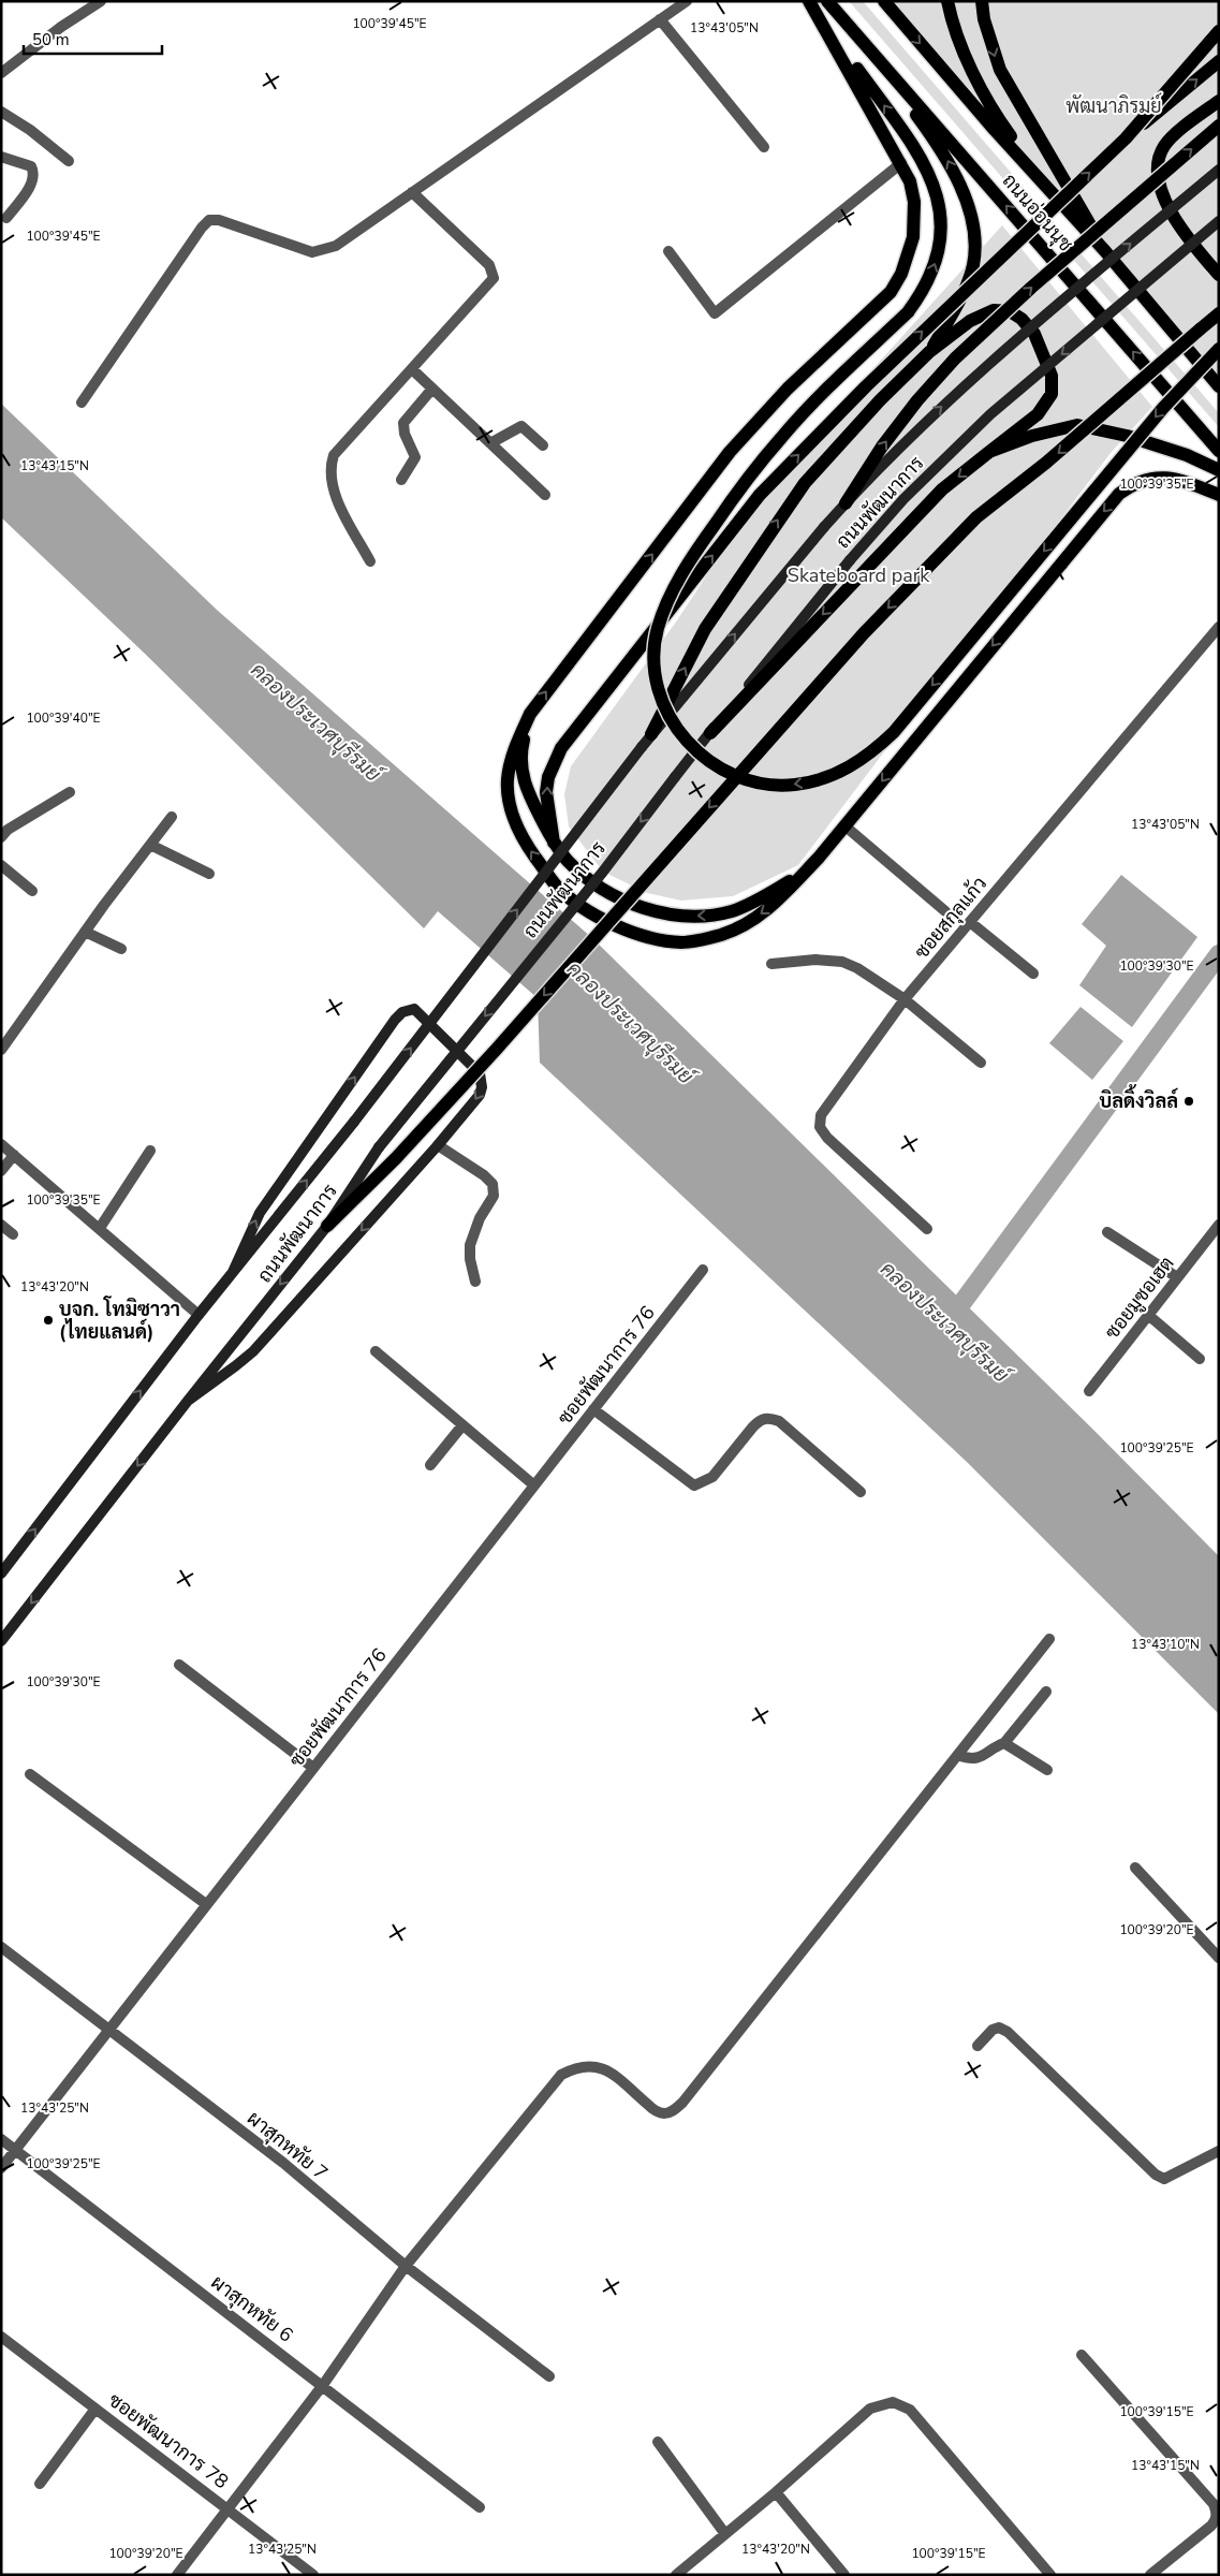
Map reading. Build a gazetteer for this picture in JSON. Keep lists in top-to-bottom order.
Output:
{
  "streets": {
    "main road": ["ถนนอ่อนนุช", "ถนนพัฒนาการ"],
    "street": [
      "ซอยสกุลแก้ว",
      "ซอยมูซอเฮต",
      "ซอยพัฒนาการ 76",
      "ผาสุกหทัย 7",
      "ผาสุกหทัย 6",
      "ซอยพัฒนาการ 78"
    ]
  },
  "crossings": [
    ["ซอยพัฒนาการ 76", "ผาสุกหทัย 7"],
    ["ซอยพัฒนาการ 76", "ผาสุกหทัย 6"]
  ],
  "water": ["คลองประเวศบุรีรมย์"],
  "parks": ["พัฒนาภิรมย์", "Skateboard park"],
  "places": ["บิลดิ้งวิลล์", "บจก. โทมิซาวา (ไทยแลนด์)"],
  "scale_bar": "50 m",
  "coordinates": [
    "100°39'45\"E",
    "13°43'05\"N",
    "13°43'15\"N",
    "100°39'35\"E",
    "100°39'40\"E",
    "100°39'30\"E",
    "13°43'20\"N",
    "100°39'25\"E",
    "13°43'10\"N",
    "100°39'20\"E",
    "13°43'25\"N",
    "100°39'15\"E"
  ]
}
